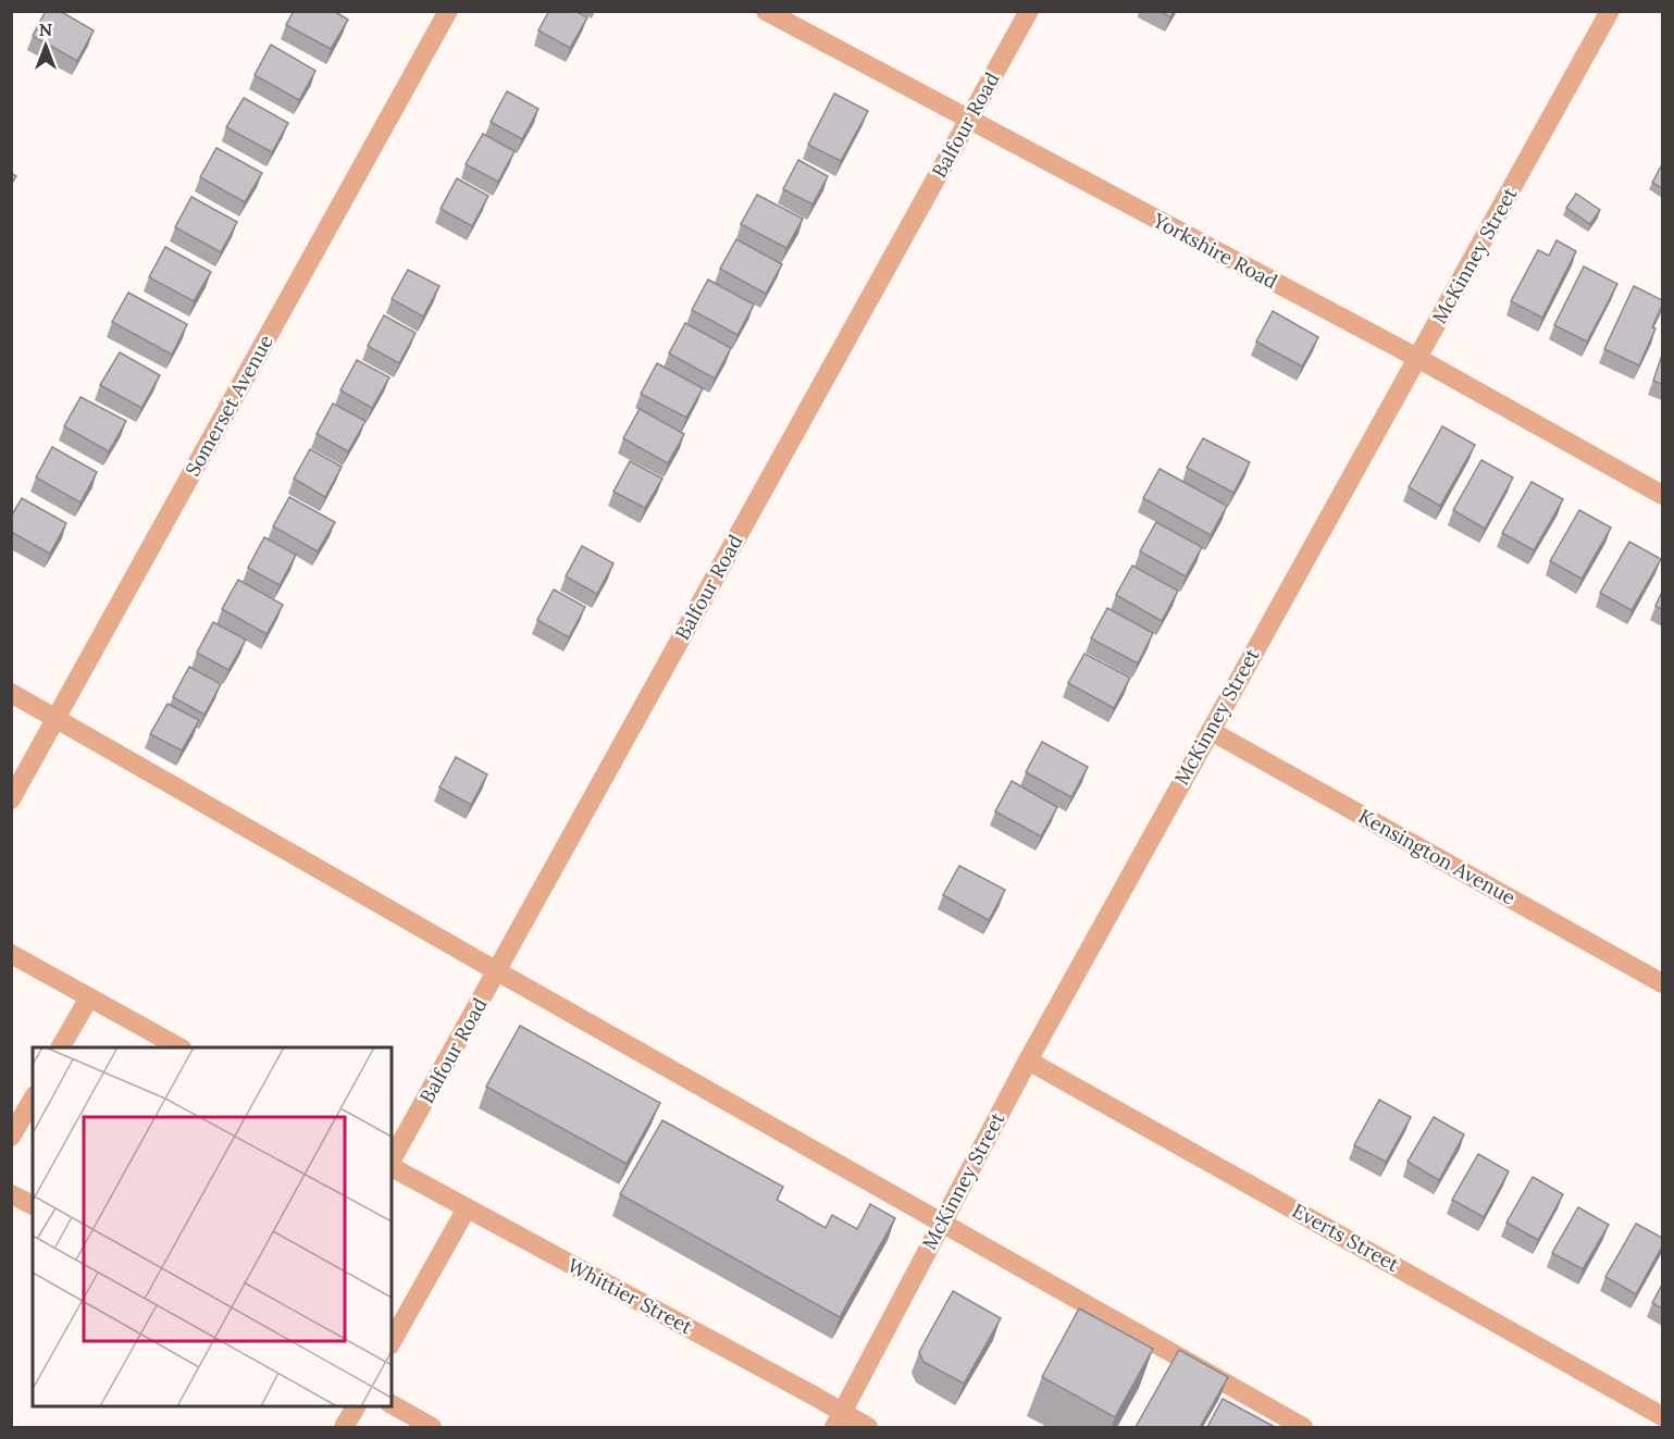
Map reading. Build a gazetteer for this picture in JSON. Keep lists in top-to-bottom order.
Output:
{
  "streets": {
    "street": [
      "Balfour Road",
      "Yorkshire Road",
      "McKinney Street",
      "Somerset Avenue",
      "Kensington Avenue",
      "Everts Street",
      "Whittier Street"
    ]
  },
  "crossings": [
    ["Balfour Road", "Yorkshire Road"],
    ["Yorkshire Road", "McKinney Street"],
    ["McKinney Street", "Kensington Avenue"],
    ["McKinney Street", "Everts Street"],
    ["McKinney Street", "Whittier Street"]
  ],
  "north": "top"
}
